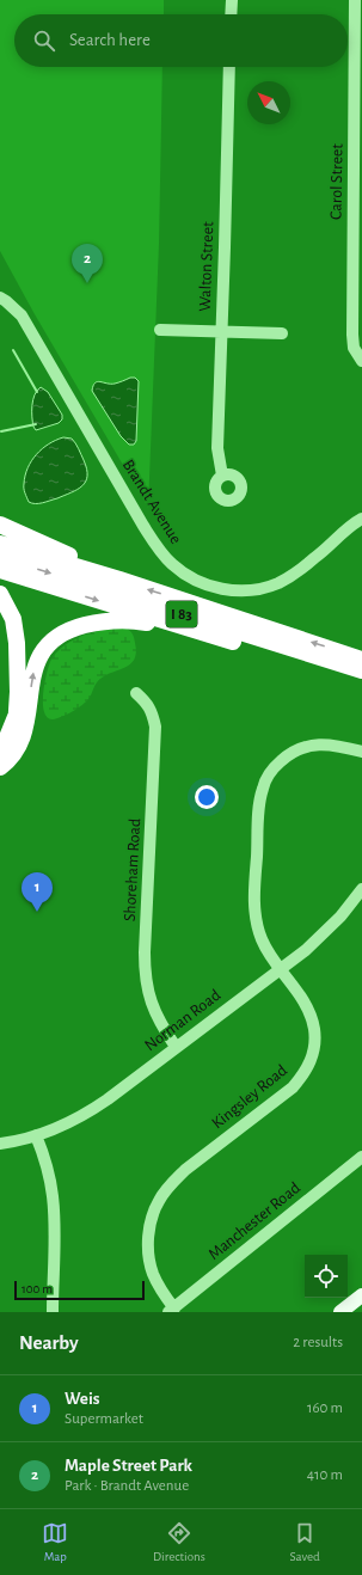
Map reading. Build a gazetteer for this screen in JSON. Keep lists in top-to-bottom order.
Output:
{
  "streets": {
    "highway": ["I 83"],
    "street": [
      "Carol Street",
      "Walton Street",
      "Brandt Avenue",
      "Shoreham Road",
      "Norman Road",
      "Kingsley Road",
      "Manchester Road"
    ]
  },
  "crossings": [
    ["Shoreham Road", "Norman Road"],
    ["Norman Road", "Kingsley Road"],
    ["Kingsley Road", "Manchester Road"]
  ],
  "scale_bar": "100 m",
  "north": "top left",
  "page": {
    "search": "Search here",
    "pins": ["2", "1"],
    "scale": "100 m",
    "heading": ["Nearby", "2 results"],
    "list": [
      {
        "mark": "1",
        "name": "Weis",
        "note": "Supermarket",
        "value": "160 m"
      },
      {
        "mark": "2",
        "name": "Maple Street Park",
        "note": "Park · Brandt Avenue",
        "value": "410 m"
      }
    ],
    "nav": ["Map", "Directions", "Saved"]
  }
}
